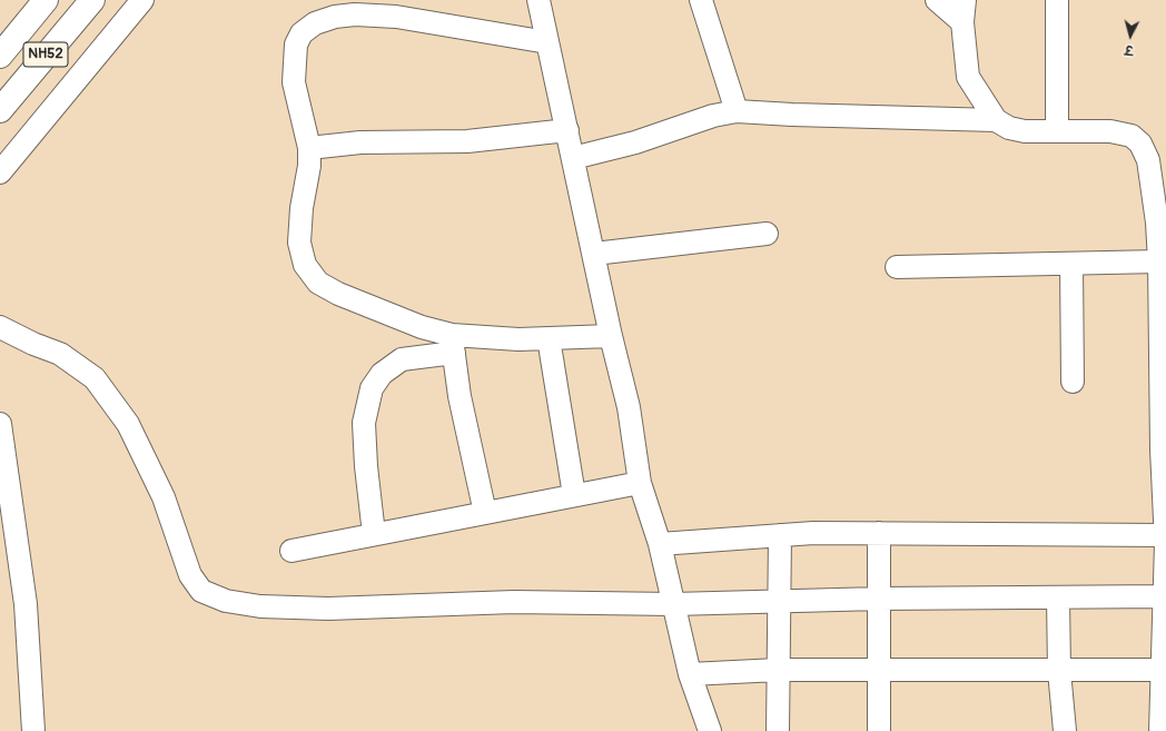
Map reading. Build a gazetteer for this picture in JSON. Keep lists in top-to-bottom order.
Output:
{
  "streets": {
    "highway": ["NH52"]
  },
  "north": "bottom"
}
